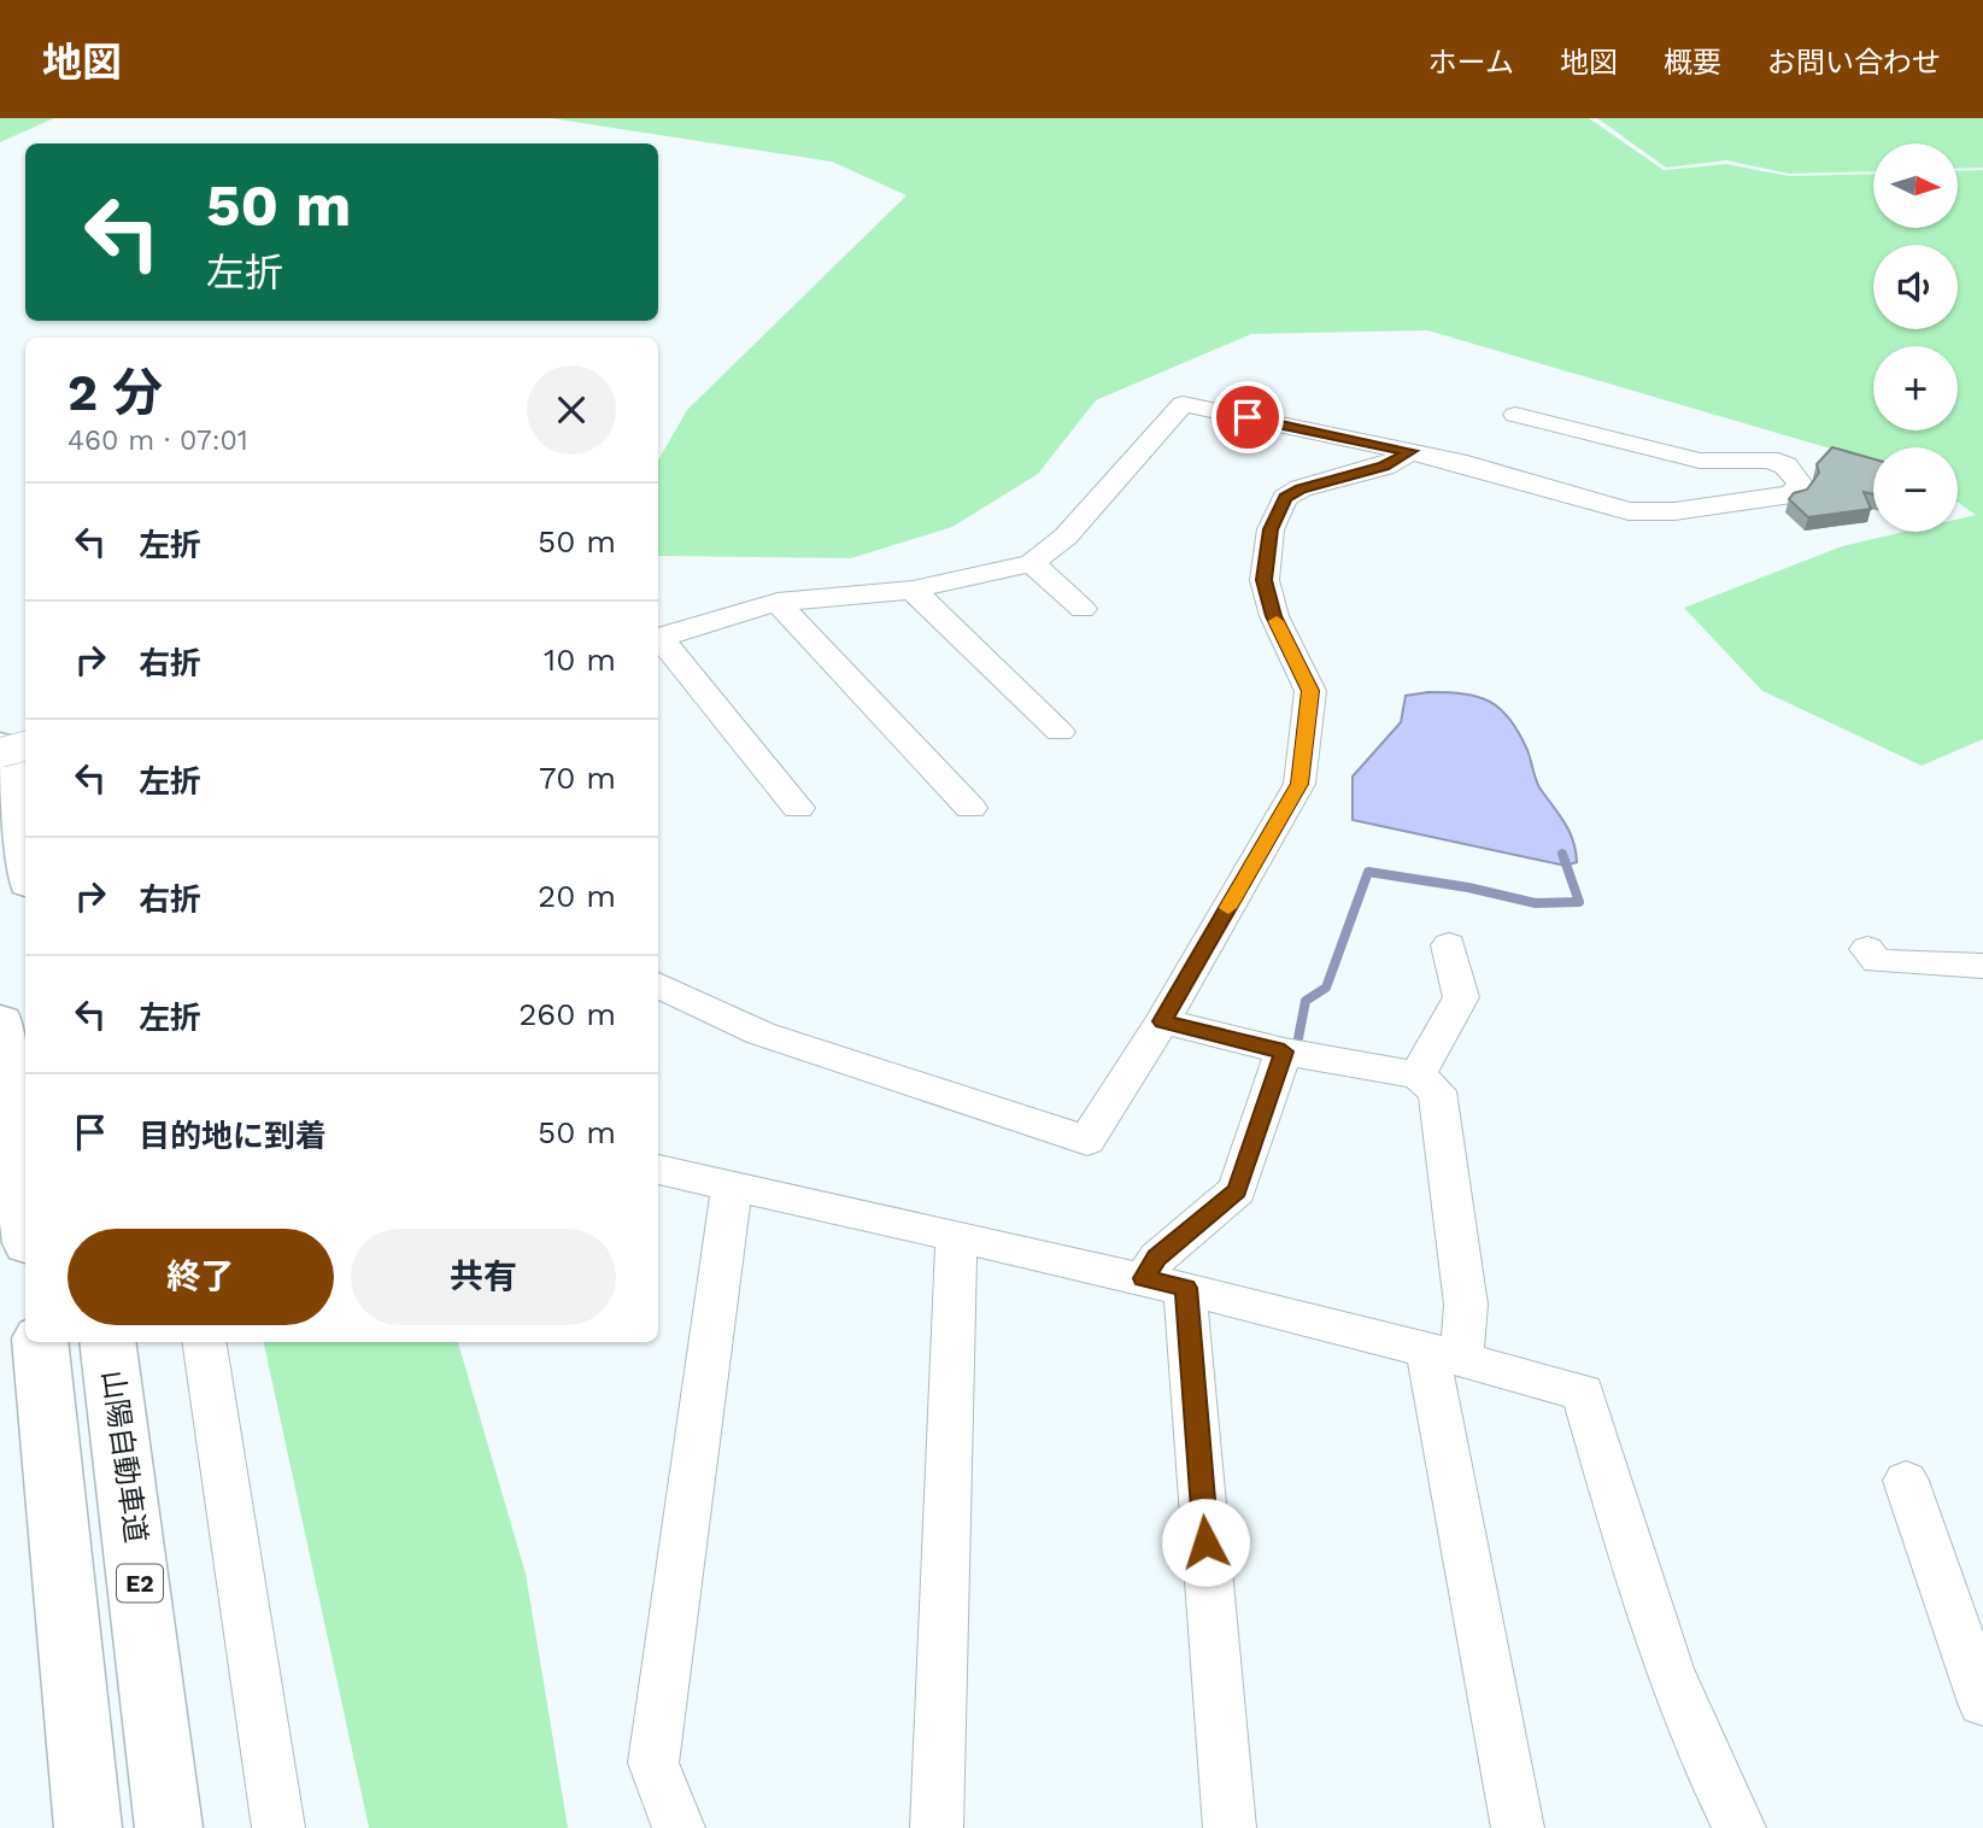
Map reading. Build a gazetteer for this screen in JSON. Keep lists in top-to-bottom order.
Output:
{
  "streets": {
    "highway": ["山陽自動車道", "E2"]
  },
  "north": "right",
  "page": {
    "header": "地図",
    "nav": [
      "ホーム",
      "地図",
      "概要",
      "お問い合わせ"
    ],
    "map_buttons": ["+", "−"],
    "turn": ["50 m", "左折"],
    "heading": ["2 分", "460 m · 07:01"],
    "list": [
      {
        "name": "左折",
        "value": "50 m"
      },
      {
        "name": "右折",
        "value": "10 m"
      },
      {
        "name": "左折",
        "value": "70 m"
      },
      {
        "name": "右折",
        "value": "20 m"
      },
      {
        "name": "左折",
        "value": "260 m"
      },
      {
        "name": "目的地に到着",
        "value": "50 m"
      }
    ],
    "buttons": ["終了", "共有"]
  }
}
